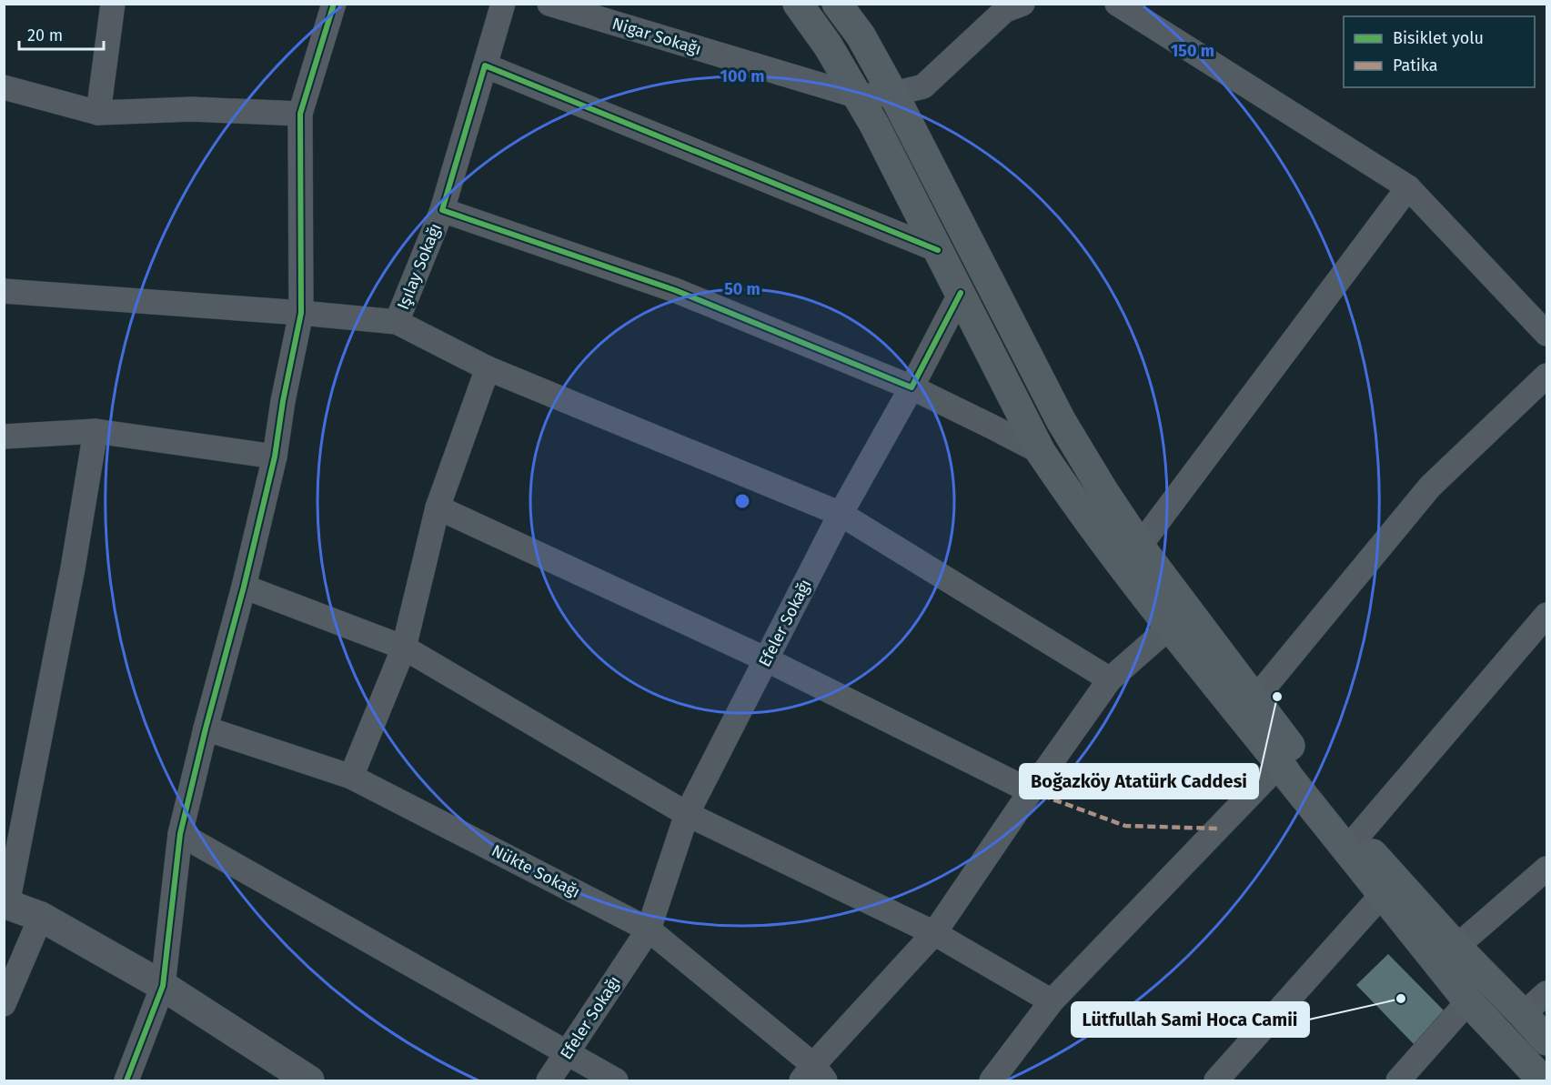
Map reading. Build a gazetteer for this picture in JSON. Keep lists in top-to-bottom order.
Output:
{
  "streets": {
    "street": [
      "Nigar Sokağı",
      "Işılay Sokağı",
      "Efeler Sokağı",
      "Nükte Sokağı"
    ]
  },
  "crossings": [
    ["Efeler Sokağı", "Nükte Sokağı"]
  ],
  "places": ["Boğazköy Atatürk Caddesi", "Lütfullah Sami Hoca Camii"],
  "legend": ["Bisiklet yolu", "Patika"],
  "scale_bar": "20 m",
  "rings": ["150 m", "100 m", "50 m"]
}
